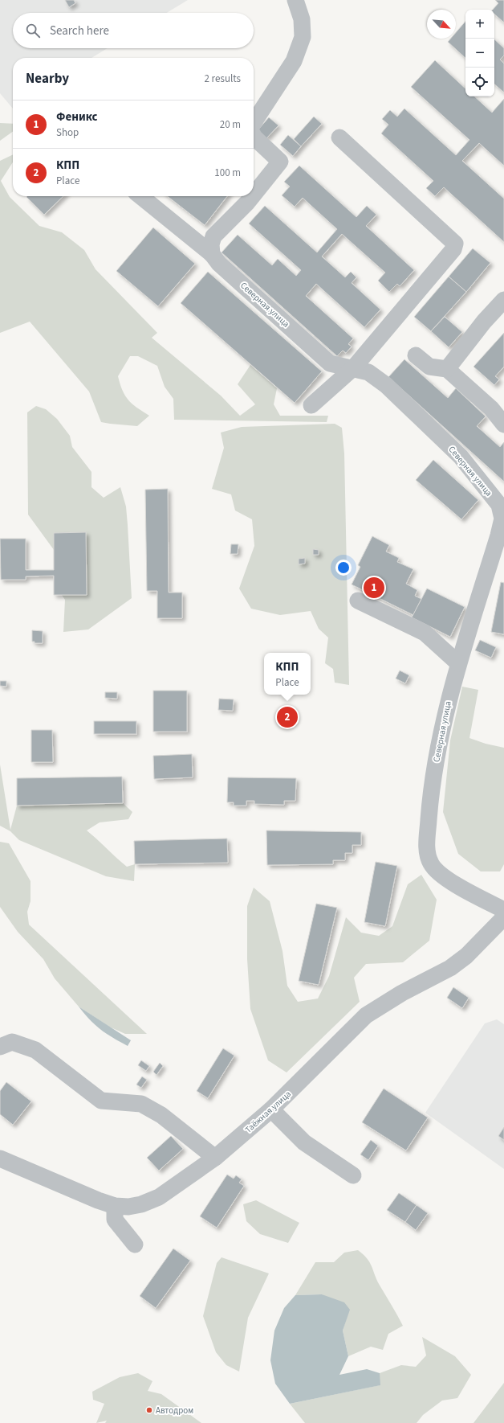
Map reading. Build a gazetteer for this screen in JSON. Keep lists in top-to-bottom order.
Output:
{
  "streets": {
    "street": ["Северная улица", "Таёжная улица"]
  },
  "places": ["Автодром"],
  "north": "bottom right",
  "page": {
    "map_buttons": ["+", "−"],
    "search": "Search here",
    "heading": ["Nearby", "2 results"],
    "list": [
      {
        "mark": "1",
        "name": "Феникс",
        "note": "Shop",
        "value": "20 m"
      },
      {
        "mark": "2",
        "name": "КПП",
        "note": "Place",
        "value": "100 m"
      }
    ],
    "pins": ["1", "2"],
    "popup": ["КПП", "Place"]
  }
}
